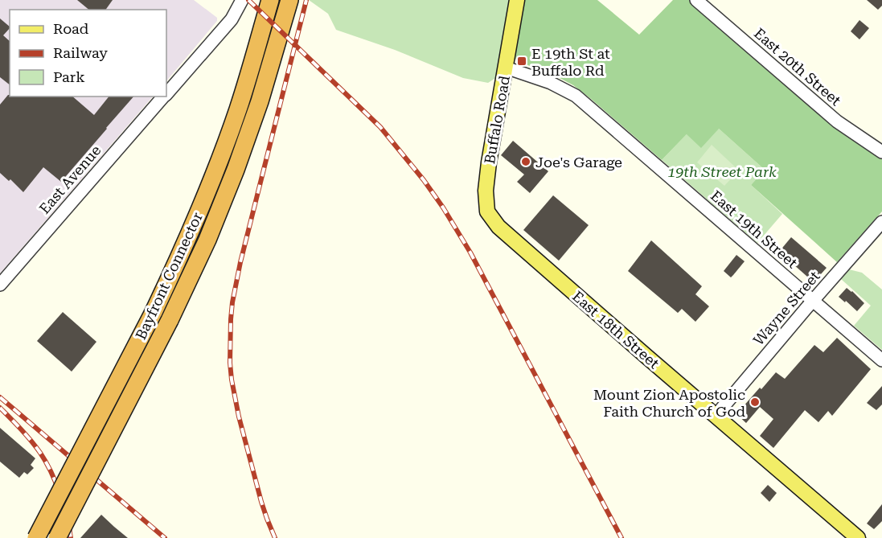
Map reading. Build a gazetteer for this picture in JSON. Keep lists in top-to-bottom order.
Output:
{
  "streets": {
    "highway": ["Bayfront Connector"],
    "main road": ["Buffalo Road", "East 18th Street"],
    "street": [
      "East 20th Street",
      "East Avenue",
      "East 19th Street",
      "Wayne Street"
    ]
  },
  "crossings": [
    ["Buffalo Road", "East 19th Street"],
    ["Buffalo Road", "East 18th Street"],
    ["East 19th Street", "Wayne Street"],
    ["Wayne Street", "East 18th Street"]
  ],
  "parks": ["19th Street Park"],
  "places": {
    "transit": ["E 19th St at Buffalo Rd"],
    "other": ["Joe's Garage", "Mount Zion Apostolic Faith Church of God"]
  },
  "legend": ["Road", "Railway", "Park"]
}
